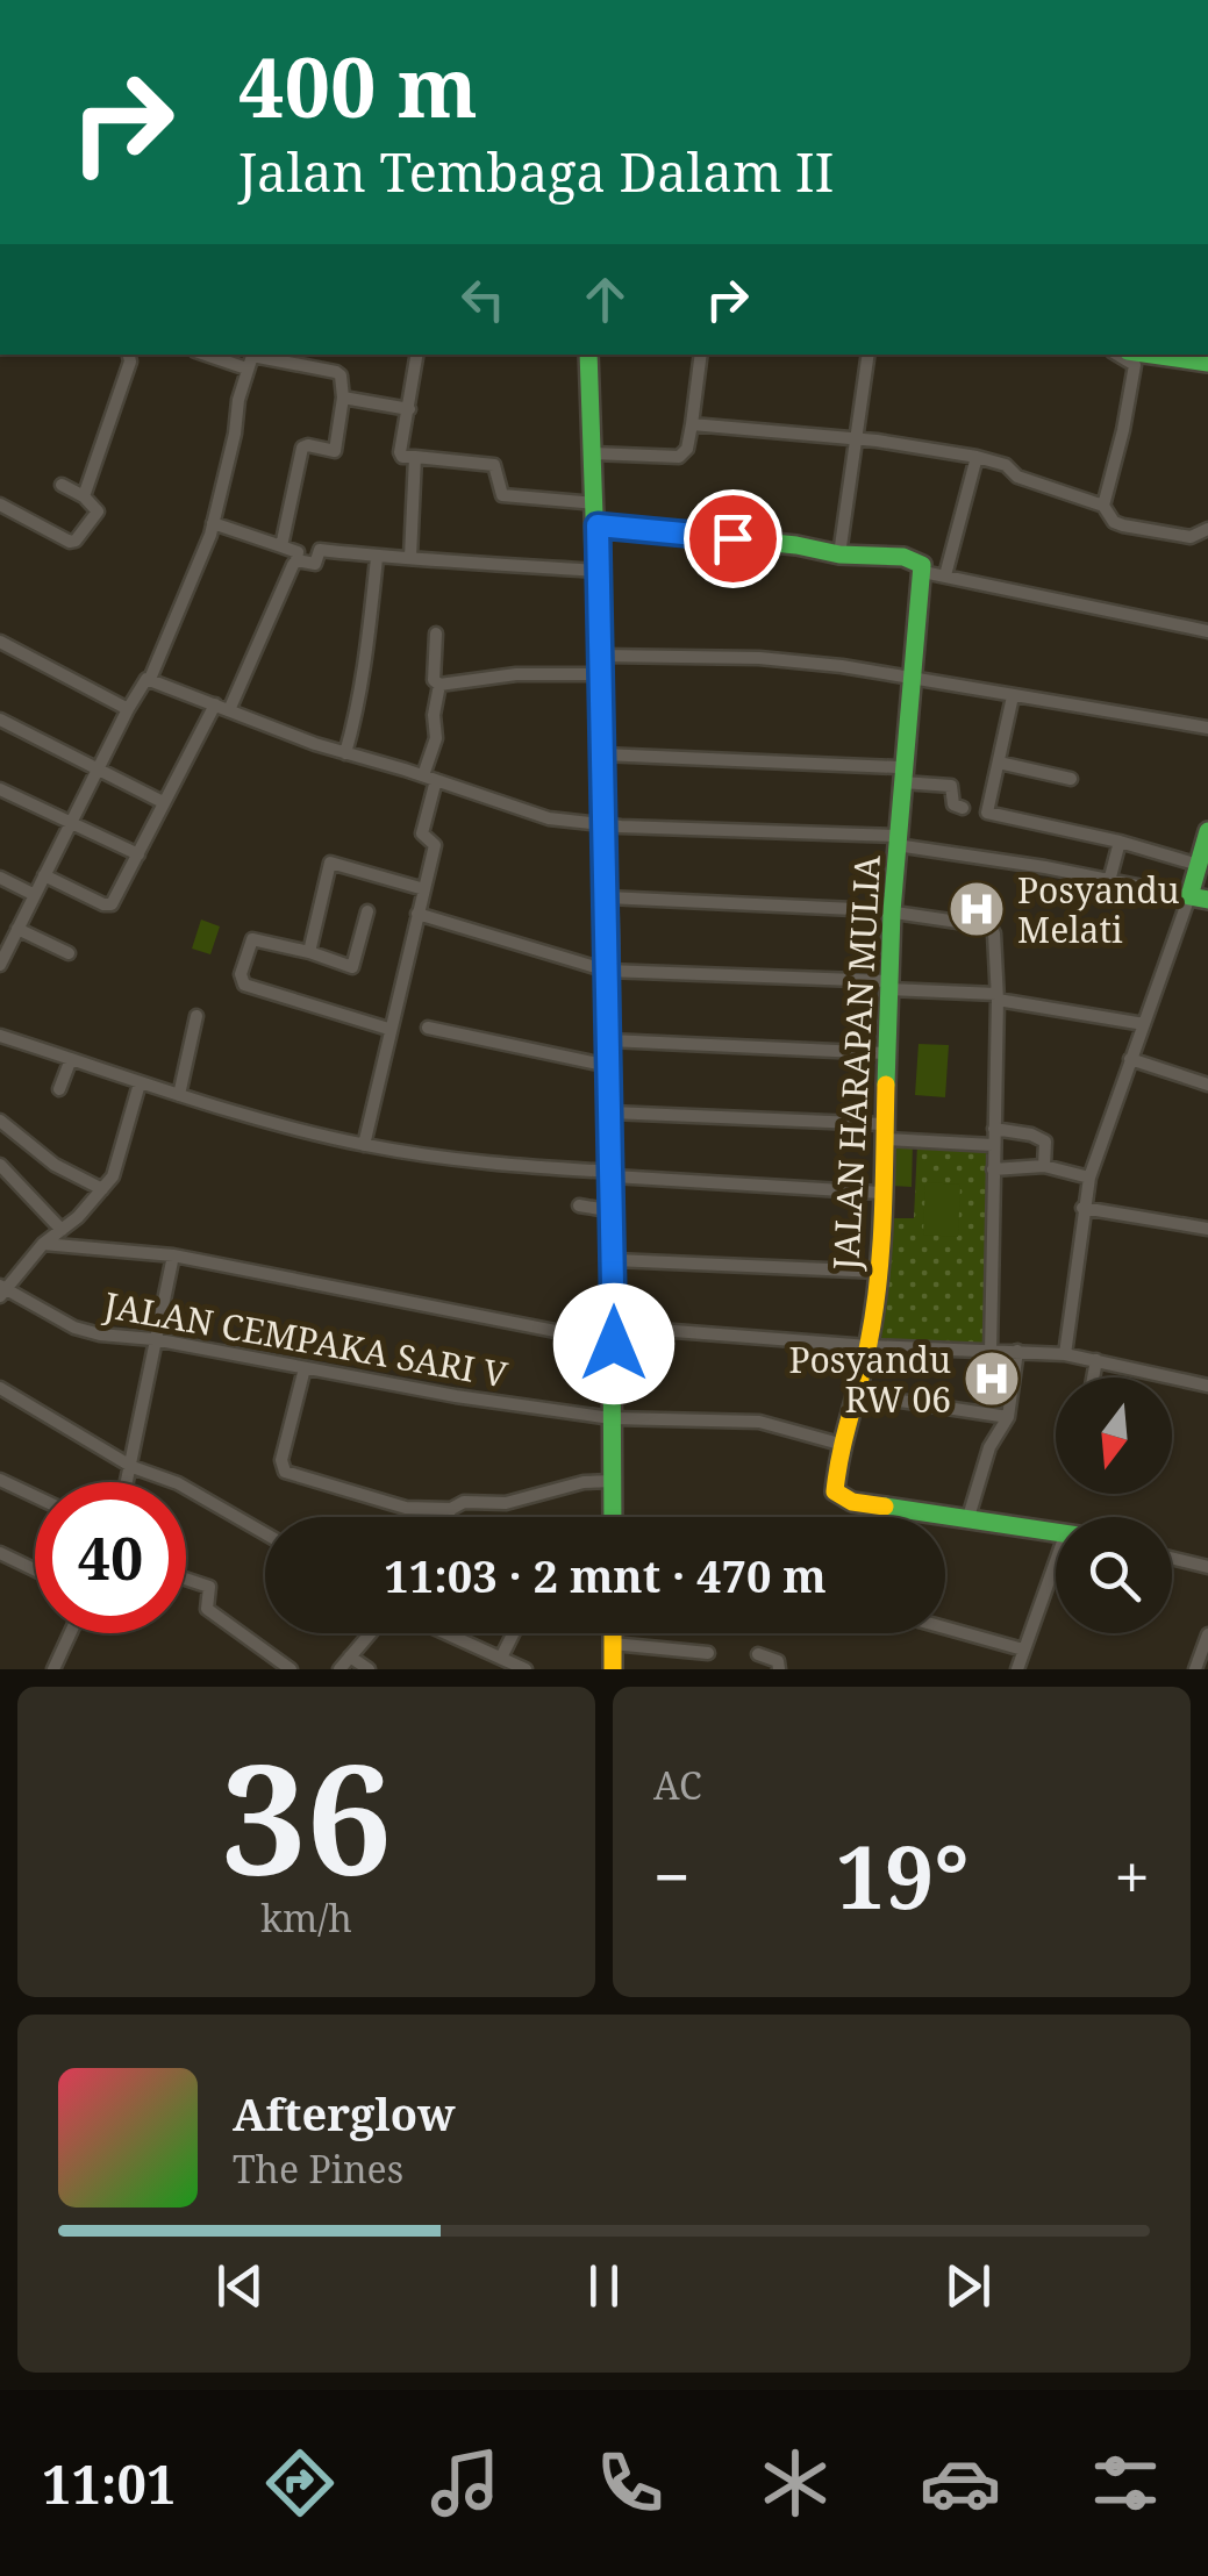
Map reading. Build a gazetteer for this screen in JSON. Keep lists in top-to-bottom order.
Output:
{
  "streets": {
    "street": ["JALAN HARAPAN MULIA", "JALAN CEMPAKA SARI V"]
  },
  "crossings": [
    ["JALAN HARAPAN MULIA", "JALAN CEMPAKA SARI V"]
  ],
  "places": {
    "hospital": ["Posyandu Melati", "Posyandu RW 06"]
  },
  "north": "bottom",
  "page": {
    "turn": ["400 m", "Jalan Tembaga Dalam II"],
    "limit": "40",
    "trip": "11:03 · 2 mnt · 470 m",
    "tile": [
      ["36", "km/h"],
      "AC"
    ],
    "heat": ["−", "19°", "+"],
    "song": ["Afterglow", "The Pines"],
    "tabs": "11:01"
  }
}
